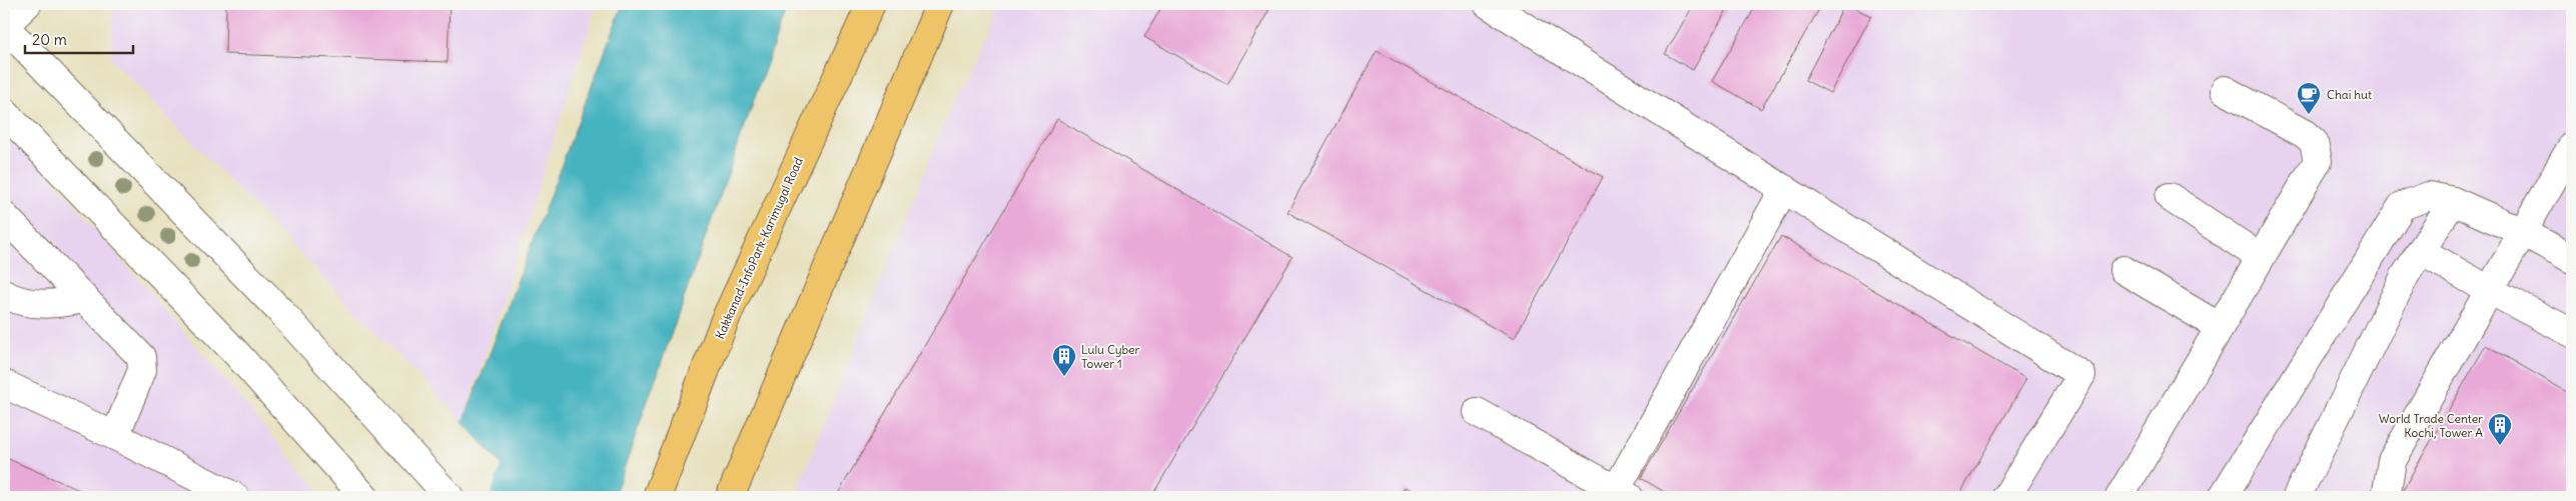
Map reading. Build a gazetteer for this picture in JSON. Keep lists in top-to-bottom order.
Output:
{
  "streets": {
    "main road": ["Kakkanad-InfoPark-Karimugal Road"]
  },
  "places": {
    "cafe": ["Chai hut"],
    "building": ["Lulu Cyber Tower 1", "World Trade Center Kochi, Tower A"]
  },
  "scale_bar": "20 m"
}
